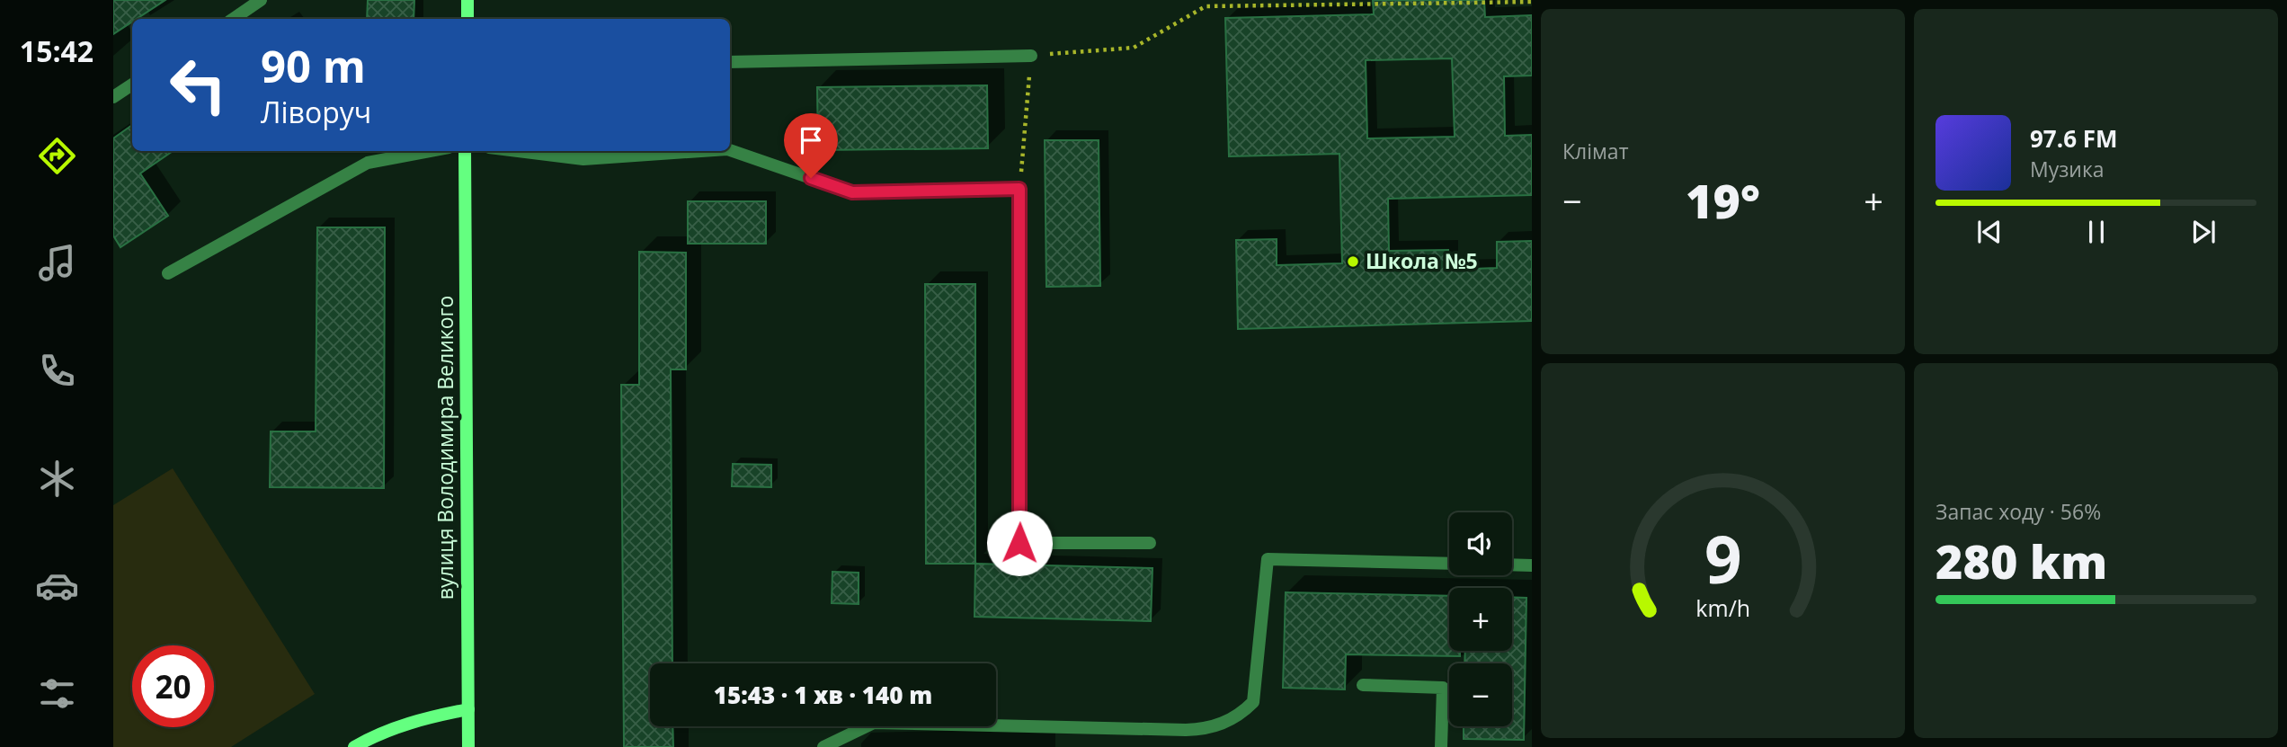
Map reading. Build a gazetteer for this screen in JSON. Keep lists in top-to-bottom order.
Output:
{
  "streets": {
    "main road": ["вулиця Володимира Великого"]
  },
  "places": ["Школа №5"],
  "page": {
    "tabs": "15:42",
    "tile": [
      "Клімат",
      ["Запас ходу · 56%", "280 km"]
    ],
    "turn": ["90 m", "Ліворуч"],
    "song": ["97.6 FM", "Музика"],
    "heat": ["−", "19°", "+"],
    "map_buttons": ["+", "−"],
    "limit": "20",
    "trip": "15:43 · 1 хв · 140 m",
    "gauge": ["9", "km/h"]
  }
}
